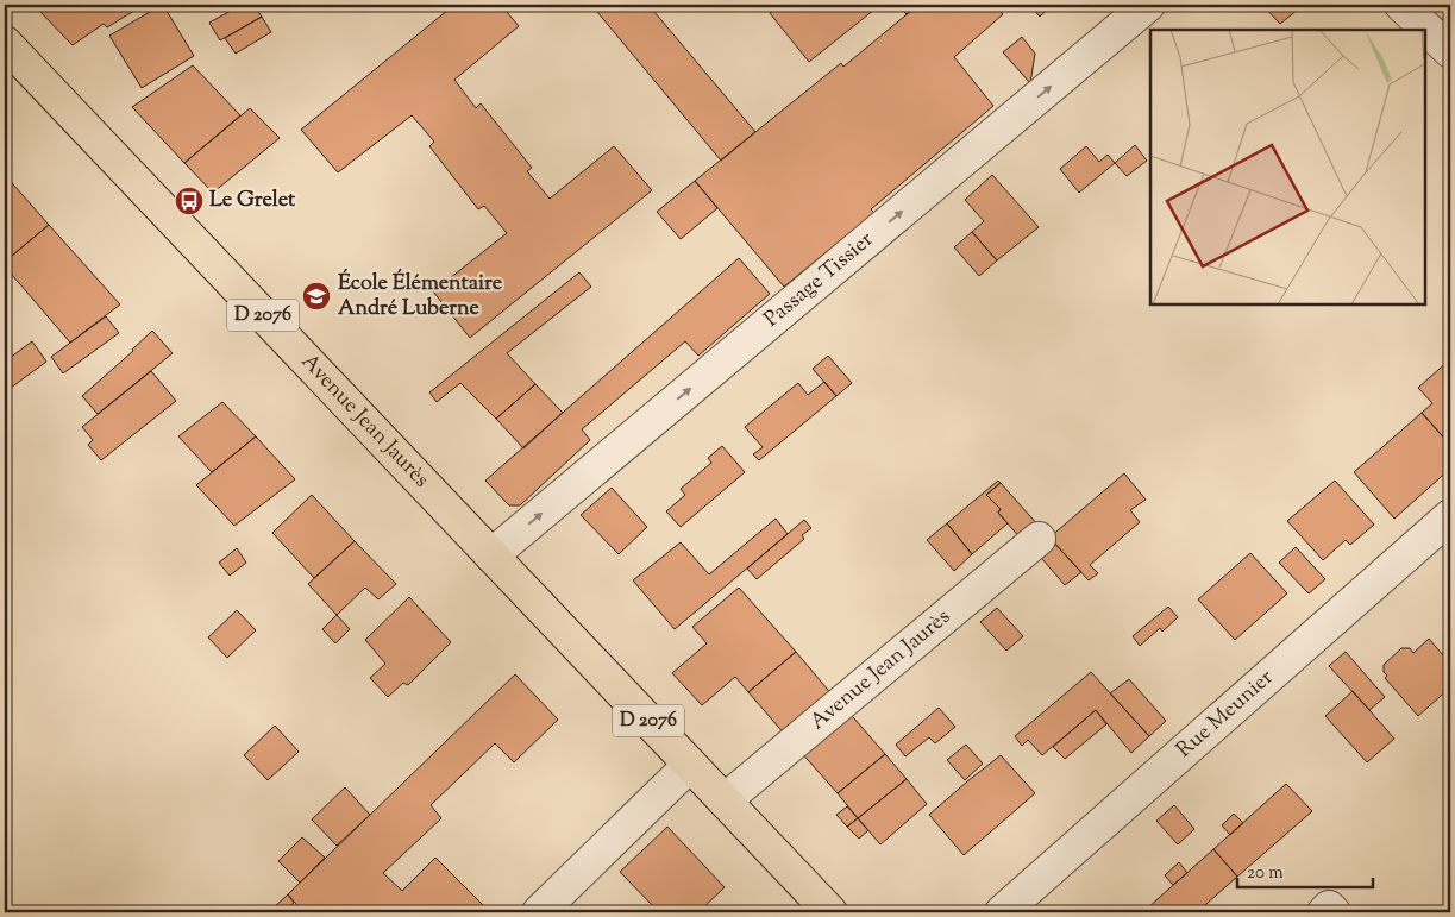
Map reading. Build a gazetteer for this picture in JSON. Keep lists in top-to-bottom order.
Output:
{
  "streets": {
    "main road": ["D 2076", "Avenue Jean Jaurès"],
    "street": ["Passage Tissier", "Rue Meunier"]
  },
  "crossings": [
    ["Passage Tissier", "Avenue Jean Jaurès"]
  ],
  "one_way": ["Passage Tissier"],
  "places": {
    "bus stop": ["Le Grelet"],
    "school or university": ["École Élémentaire André Luberne"]
  },
  "scale_bar": "20 m"
}
